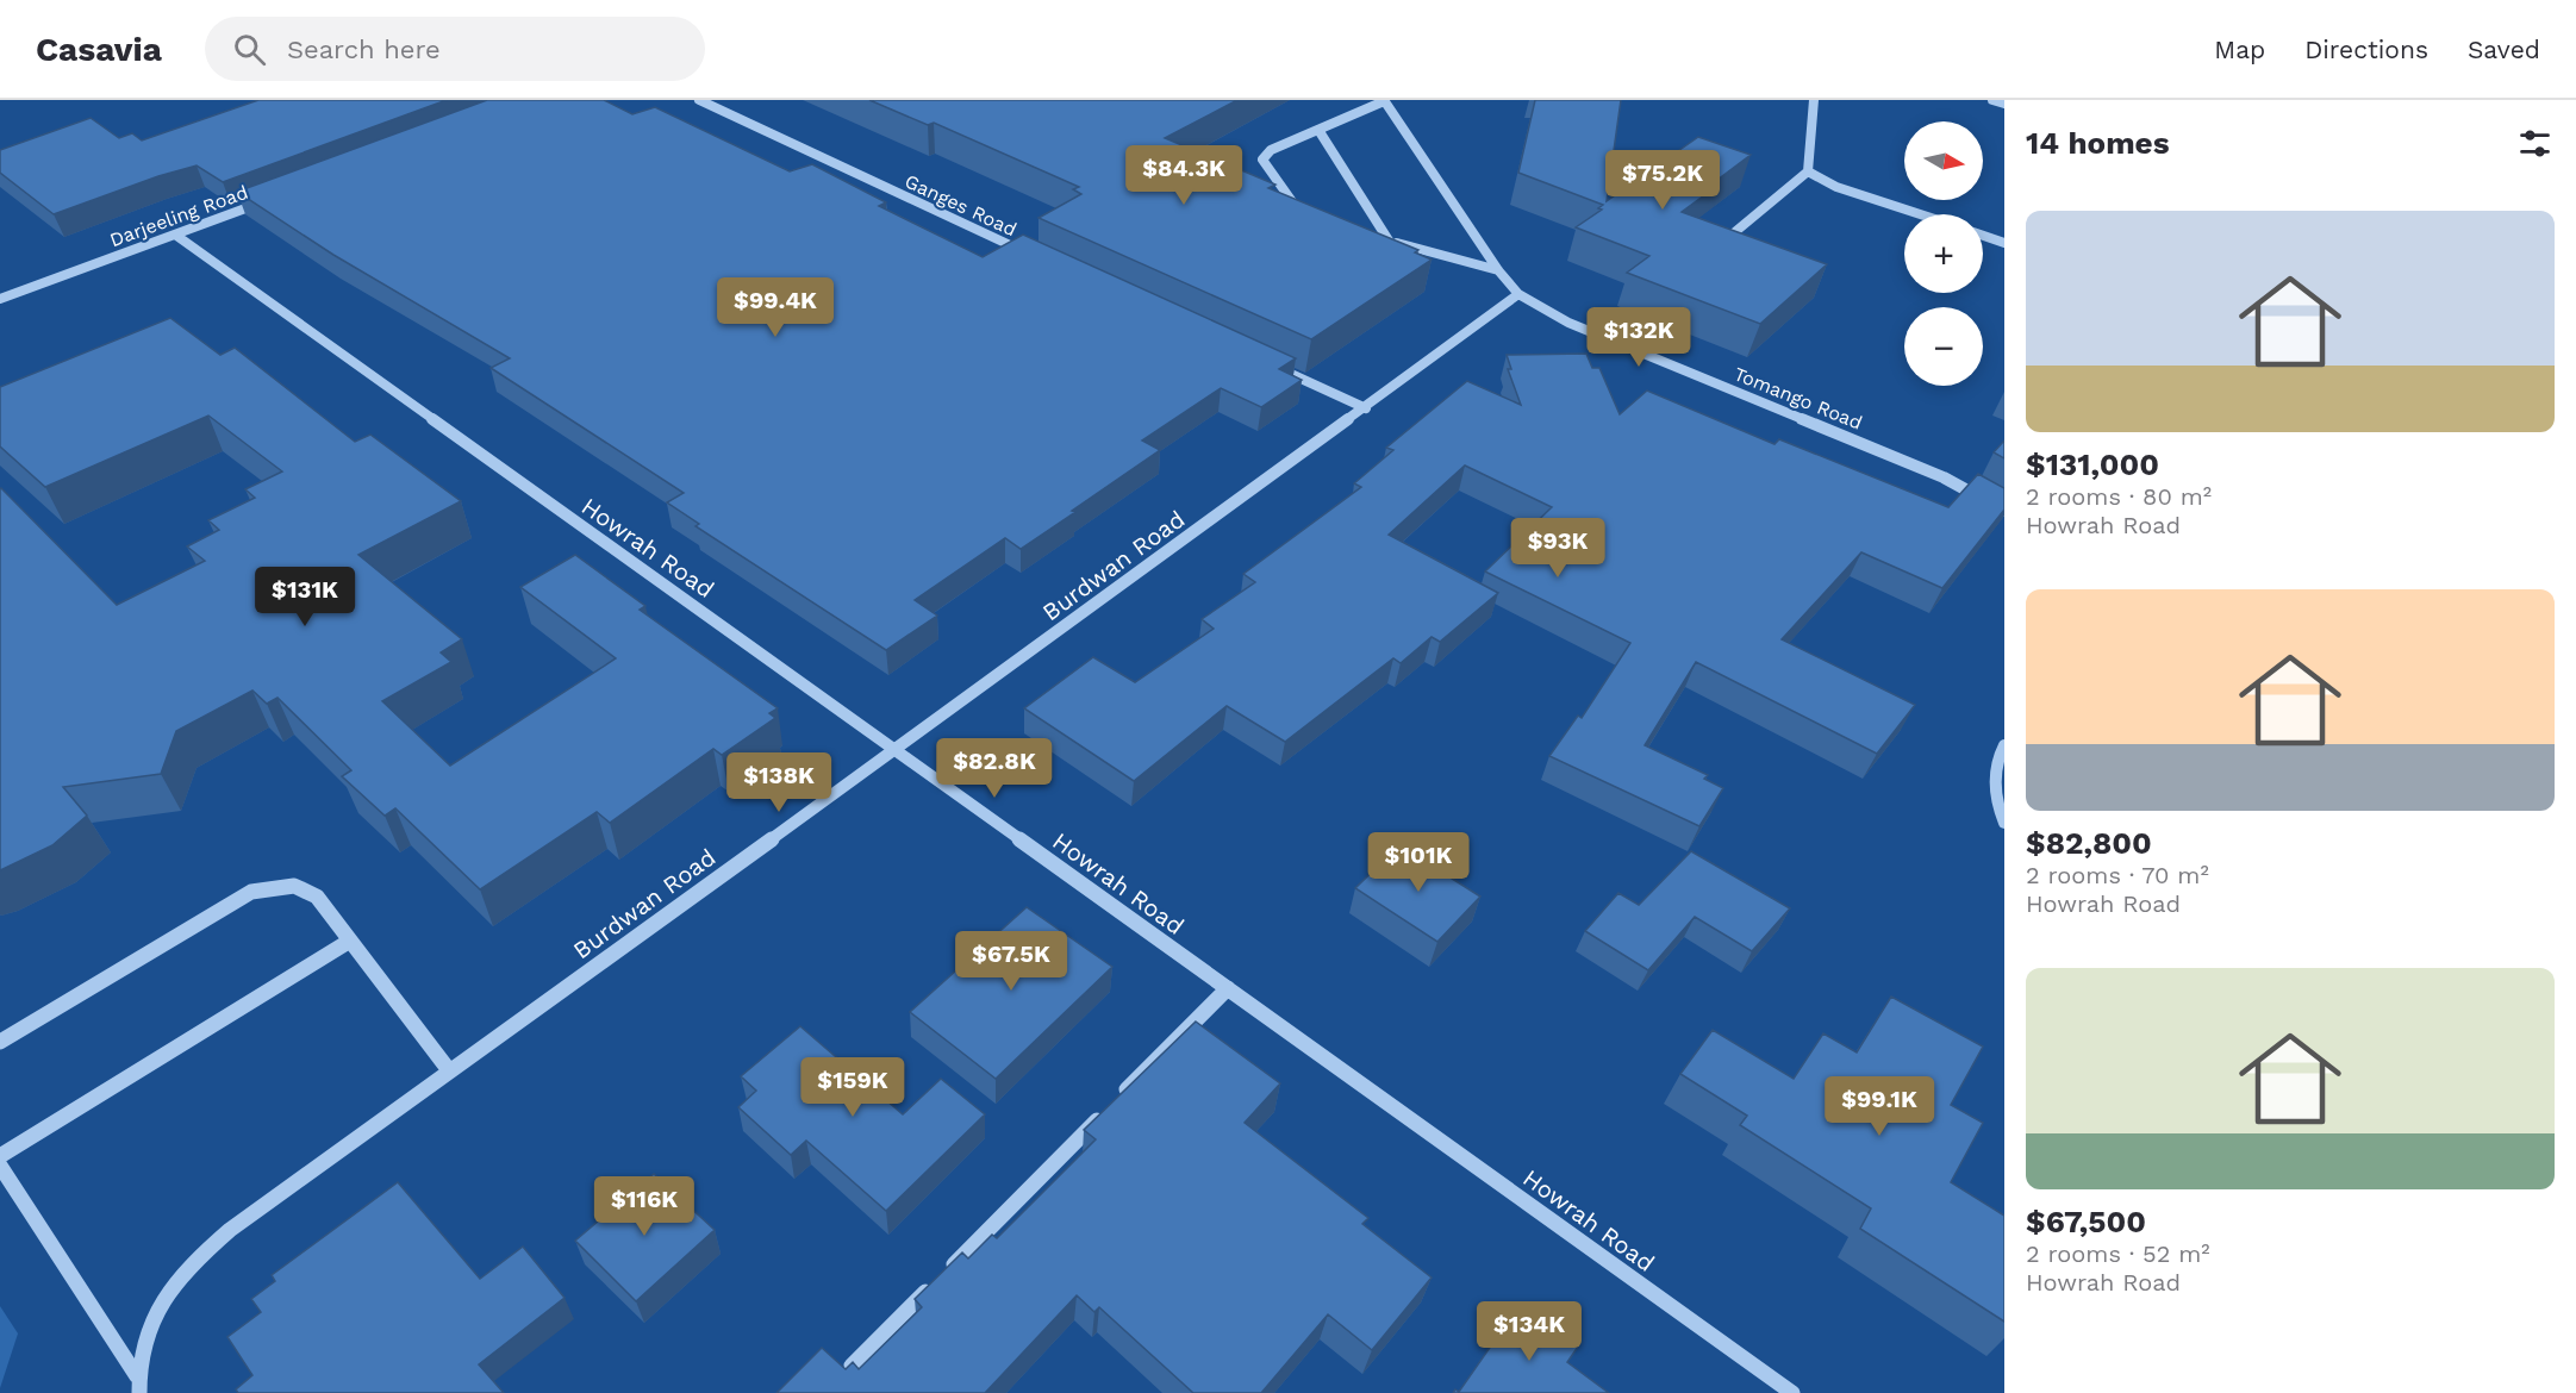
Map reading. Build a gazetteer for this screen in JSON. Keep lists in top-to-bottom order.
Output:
{
  "streets": {
    "street": [
      "Ganges Road",
      "Darjeeling Road",
      "Tomango Road",
      "Howrah Road",
      "Burdwan Road"
    ]
  },
  "crossings": [
    ["Darjeeling Road", "Howrah Road"],
    ["Tomango Road", "Burdwan Road"],
    ["Howrah Road", "Burdwan Road"]
  ],
  "north": "right",
  "page": {
    "header": "Casavia",
    "search": "Search here",
    "nav": ["Map", "Directions", "Saved"],
    "heading": "14 homes",
    "map_buttons": ["+", "−"],
    "price": [
      "$84.3K",
      "$75.2K",
      "$99.4K",
      "$132K",
      "$93K",
      "$131K",
      "$82.8K",
      "$138K",
      "$101K",
      "$67.5K",
      "$159K",
      "$99.1K",
      "$116K",
      "$134K"
    ],
    "list": [
      {
        "name": "$131,000",
        "note": "2 rooms · 80 m² · Howrah Road"
      },
      {
        "name": "$82,800",
        "note": "2 rooms · 70 m² · Howrah Road"
      },
      {
        "name": "$67,500",
        "note": "2 rooms · 52 m² · Howrah Road"
      }
    ]
  }
}
